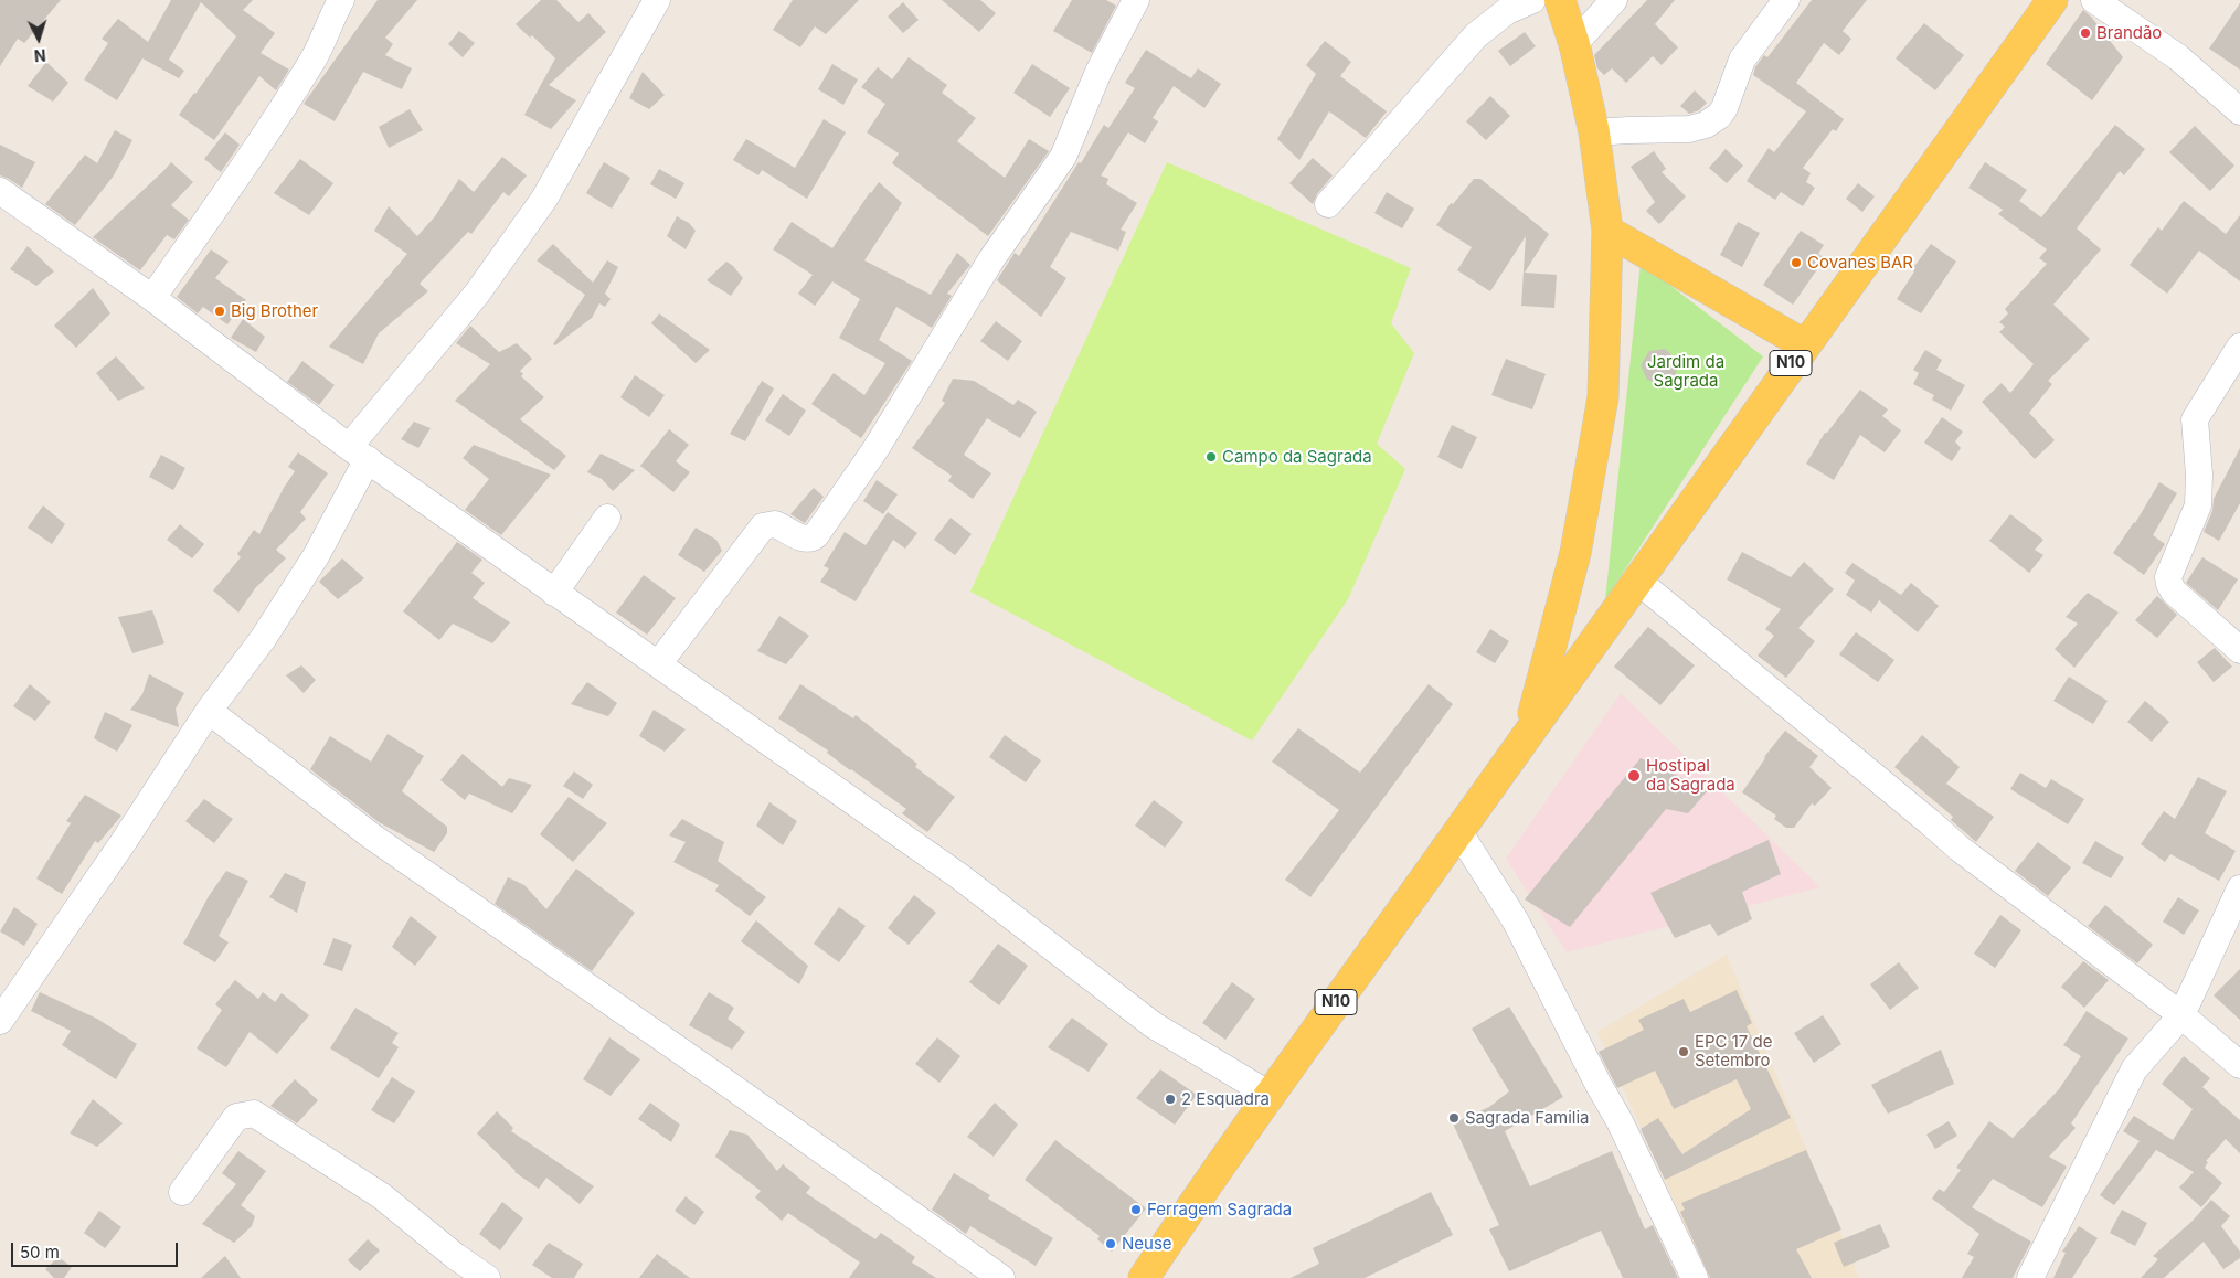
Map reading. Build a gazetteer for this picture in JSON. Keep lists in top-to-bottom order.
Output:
{
  "streets": {
    "main road": ["N10"]
  },
  "parks": ["Jardim da Sagrada"],
  "places": [
    "Brandão",
    "Covanes BAR",
    "Big Brother",
    "Campo da Sagrada",
    "Hostipal da Sagrada",
    "EPC 17 de Setembro",
    "2 Esquadra",
    "Sagrada Familia",
    "Ferragem Sagrada",
    "Neuse"
  ],
  "scale_bar": "50 m",
  "north": "bottom"
}
